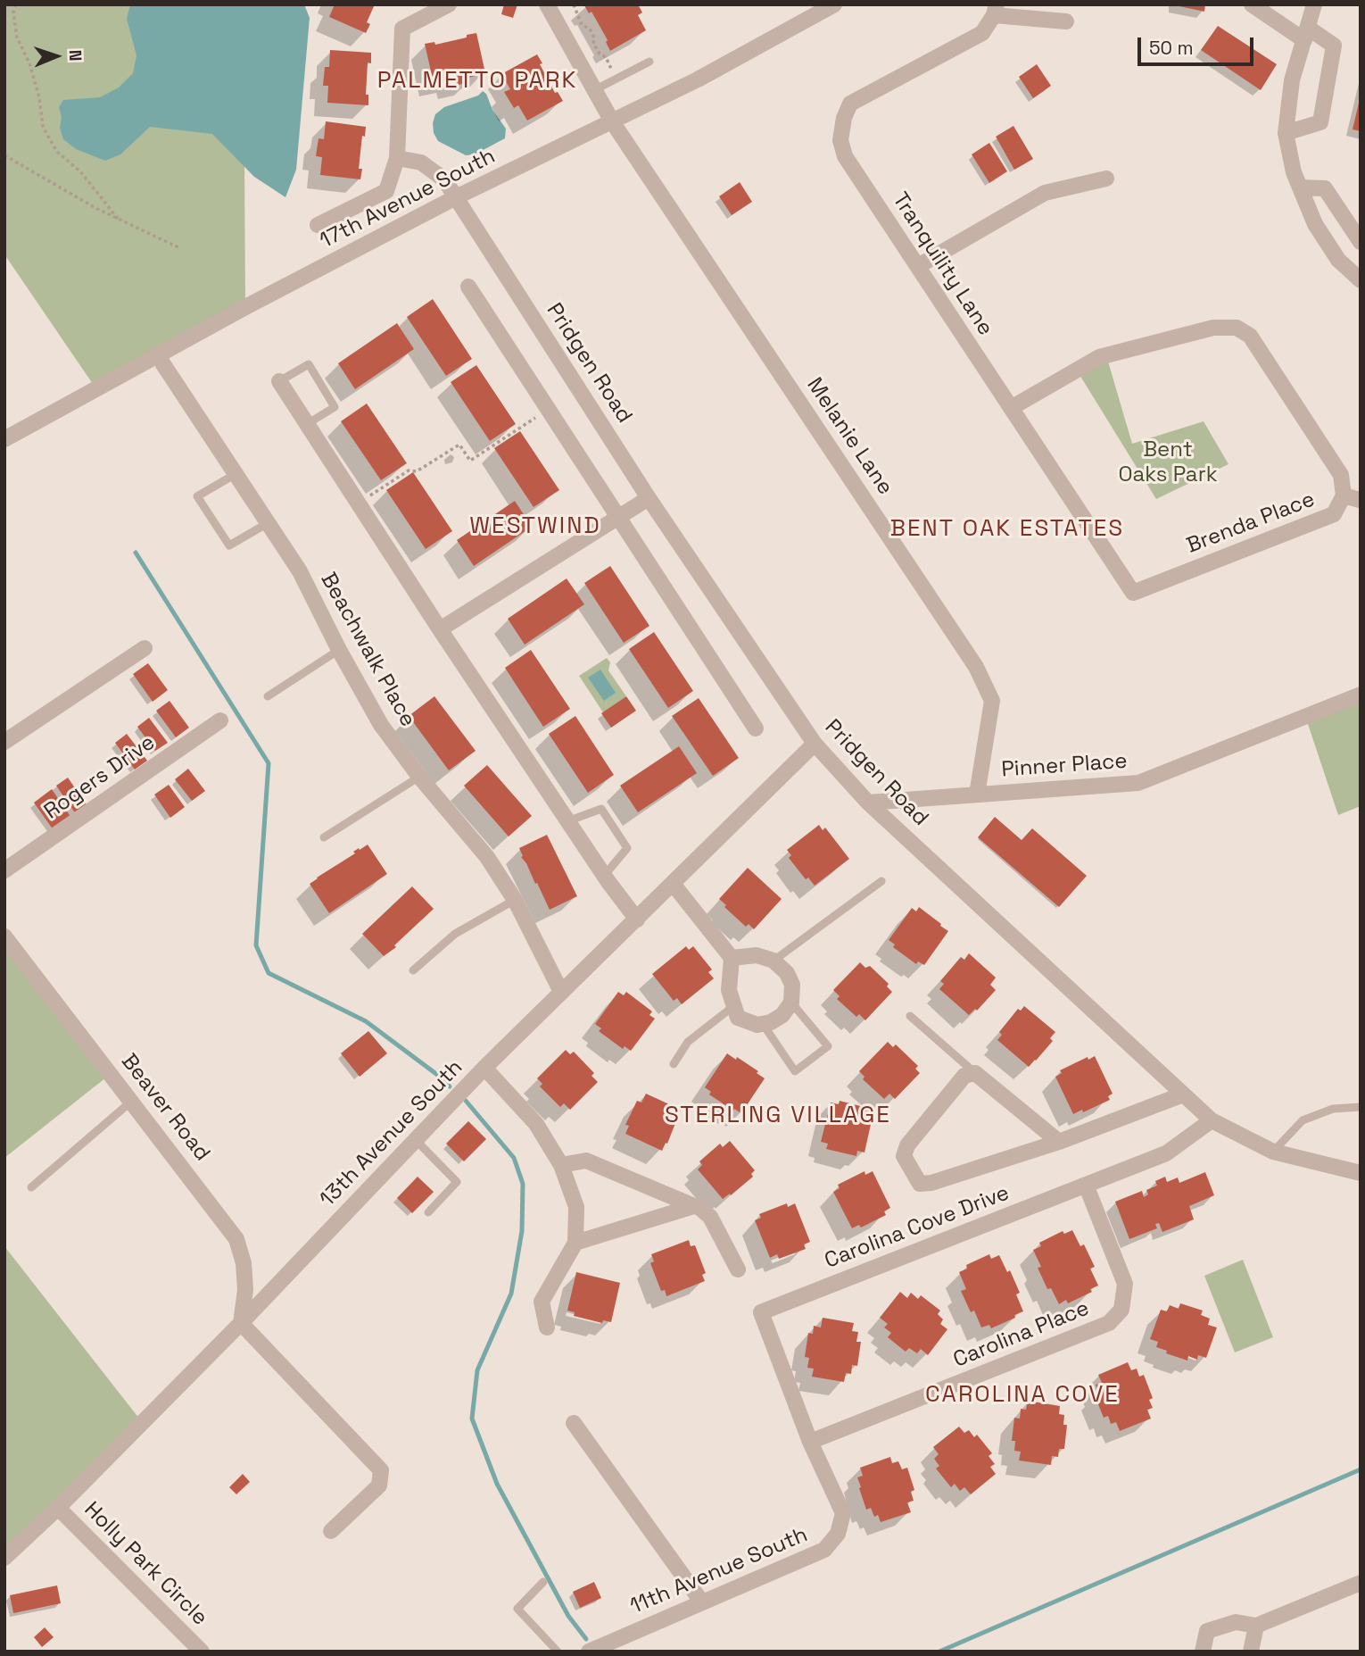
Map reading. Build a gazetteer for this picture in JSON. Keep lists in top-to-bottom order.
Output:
{
  "streets": {
    "street": [
      "17th Avenue South",
      "Tranquility Lane",
      "Pridgen Road",
      "Melanie Lane",
      "Brenda Place",
      "Beachwalk Place",
      "Pinner Place",
      "Rogers Drive",
      "Beaver Road",
      "13th Avenue South",
      "Carolina Cove Drive",
      "Carolina Place",
      "Holly Park Circle",
      "11th Avenue South"
    ]
  },
  "crossings": [
    ["17th Avenue South", "Pridgen Road"],
    ["17th Avenue South", "Melanie Lane"],
    ["17th Avenue South", "Beachwalk Place"],
    ["Tranquility Lane", "Brenda Place"],
    ["Pridgen Road", "Pinner Place"],
    ["Pridgen Road", "13th Avenue South"],
    ["Pridgen Road", "Carolina Cove Drive"],
    ["Melanie Lane", "Pinner Place"],
    ["Beachwalk Place", "13th Avenue South"],
    ["Beaver Road", "13th Avenue South"],
    ["13th Avenue South", "Holly Park Circle"],
    ["Carolina Cove Drive", "Carolina Place"],
    ["Carolina Cove Drive", "11th Avenue South"],
    ["Carolina Place", "11th Avenue South"]
  ],
  "districts": [
    "PALMETTO PARK",
    "WESTWIND",
    "BENT OAK ESTATES",
    "STERLING VILLAGE",
    "CAROLINA COVE"
  ],
  "parks": ["Bent Oaks Park"],
  "scale_bar": "50 m",
  "north": "right"
}
